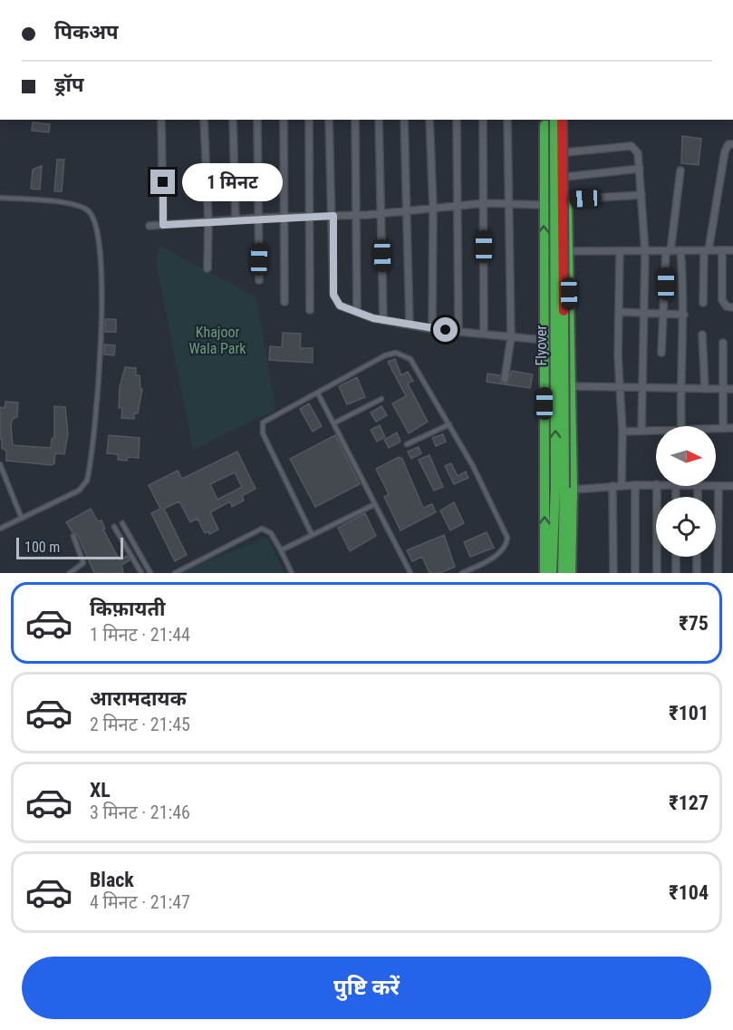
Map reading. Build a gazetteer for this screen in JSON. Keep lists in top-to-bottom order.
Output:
{
  "streets": {
    "street": ["Flyover"]
  },
  "parks": ["Khajoor Wala Park"],
  "scale_bar": "100 m",
  "north": "right",
  "page": {
    "banner": ["पिकअप", "ड्रॉप"],
    "bubble": "1 मिनट",
    "scale": "100 m",
    "list": [
      {
        "name": "किफ़ायती",
        "note": "1 मिनट · 21:44",
        "value": "₹75"
      },
      {
        "name": "आरामदायक",
        "note": "2 मिनट · 21:45",
        "value": "₹101"
      },
      {
        "name": "XL",
        "note": "3 मिनट · 21:46",
        "value": "₹127"
      },
      {
        "name": "Black",
        "note": "4 मिनट · 21:47",
        "value": "₹104"
      }
    ],
    "buttons": "पुष्टि करें"
  }
}
